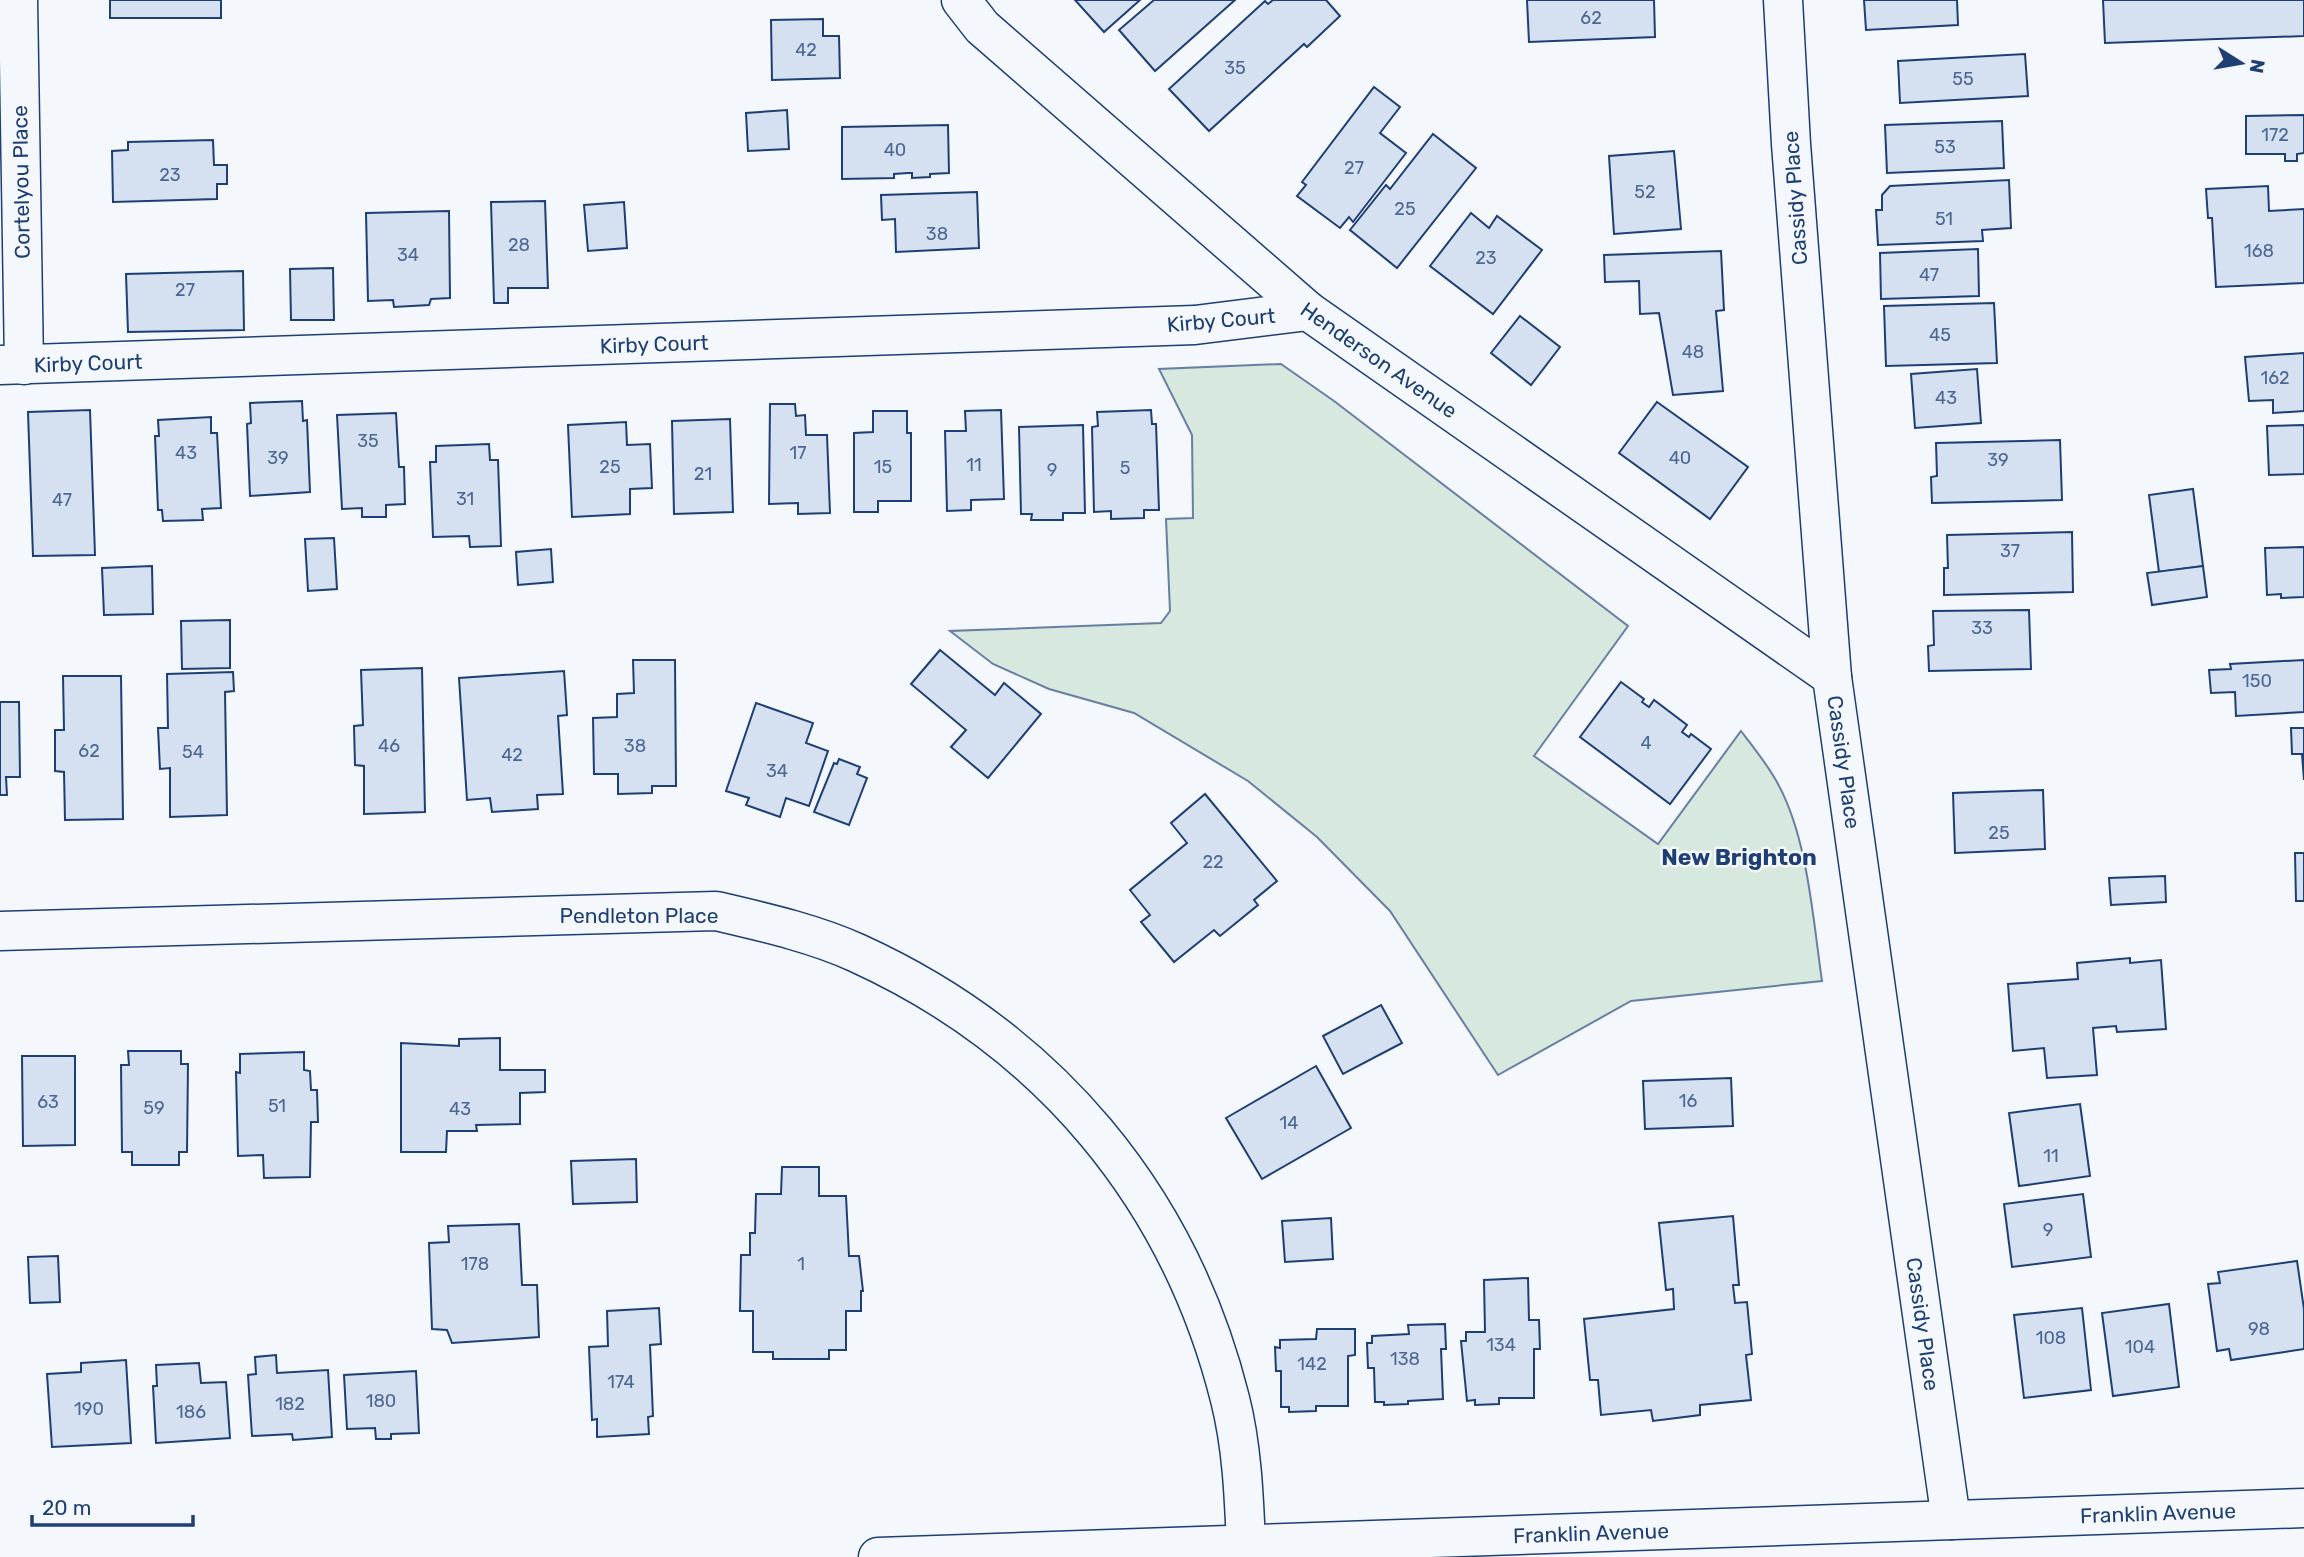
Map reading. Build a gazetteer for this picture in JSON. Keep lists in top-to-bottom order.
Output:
{
  "streets": {
    "street": [
      "Cortelyou Place",
      "Cassidy Place",
      "Kirby Court",
      "Henderson Avenue",
      "Pendleton Place",
      "Franklin Avenue"
    ]
  },
  "crossings": [
    ["Cortelyou Place", "Kirby Court"],
    ["Cassidy Place", "Henderson Avenue"],
    ["Cassidy Place", "Franklin Avenue"],
    ["Kirby Court", "Henderson Avenue"],
    ["Pendleton Place", "Franklin Avenue"]
  ],
  "districts": ["New Brighton"],
  "house_numbers": [
    "62",
    "42",
    "35",
    "55",
    "172",
    "53",
    "40",
    "27",
    "23",
    "52",
    "25",
    "51",
    "38",
    "28",
    "168",
    "34",
    "23",
    "47",
    "27",
    "45",
    "48",
    "162",
    "43",
    "35",
    "43",
    "17",
    "39",
    "40",
    "39",
    "11",
    "25",
    "15",
    "5",
    "9",
    "21",
    "31",
    "47",
    "37",
    "33",
    "150",
    "4",
    "46",
    "38",
    "62",
    "54",
    "42",
    "34",
    "25",
    "22",
    "16",
    "63",
    "51",
    "59",
    "43",
    "14",
    "11",
    "9",
    "178",
    "1",
    "98",
    "108",
    "134",
    "104",
    "138",
    "142",
    "174",
    "180",
    "182",
    "190",
    "186"
  ],
  "scale_bar": "20 m",
  "north": "right"
}
